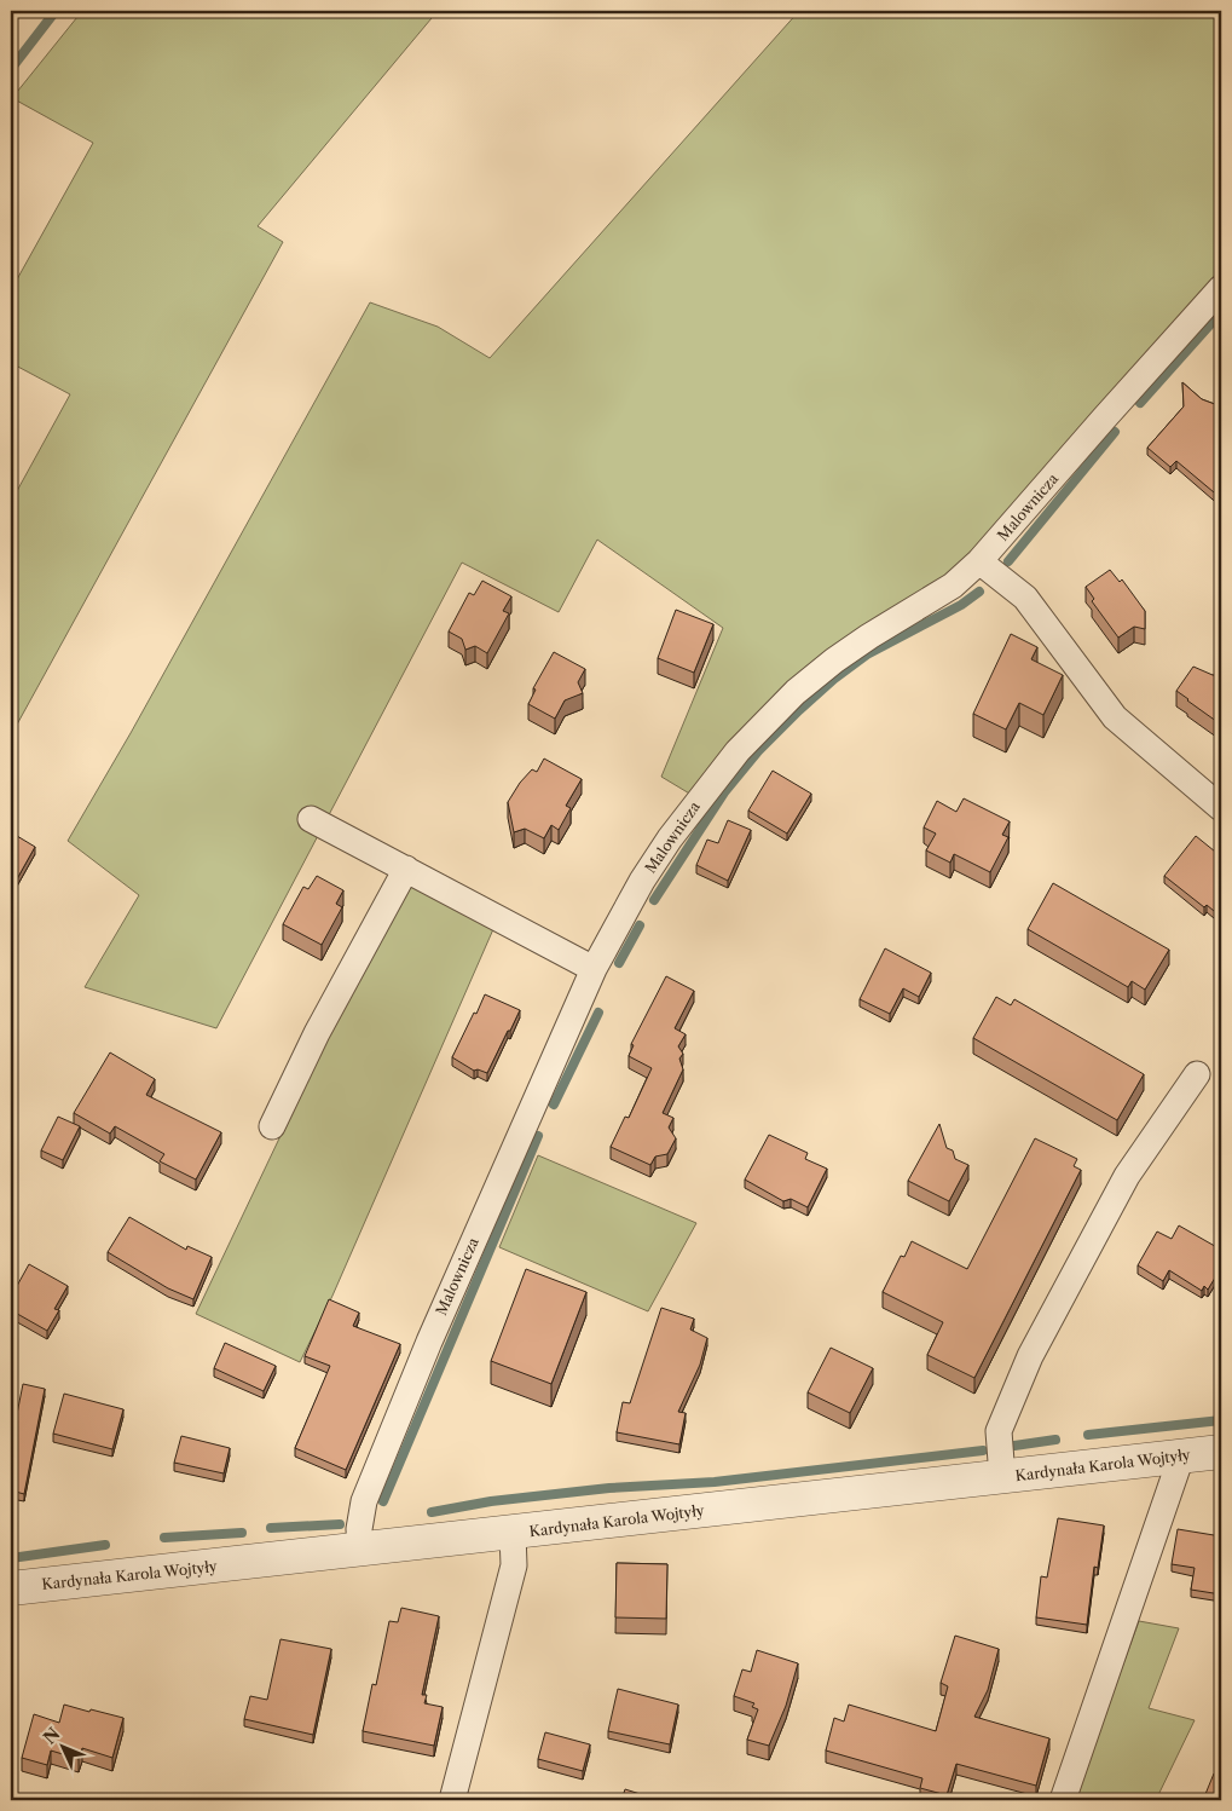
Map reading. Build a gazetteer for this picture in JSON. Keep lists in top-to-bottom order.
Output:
{
  "streets": {
    "street": ["Malownicza", "Kardynała Karola Wojtyły"]
  },
  "crossings": [
    ["Malownicza", "Kardynała Karola Wojtyły"]
  ],
  "north": "top left"
}
